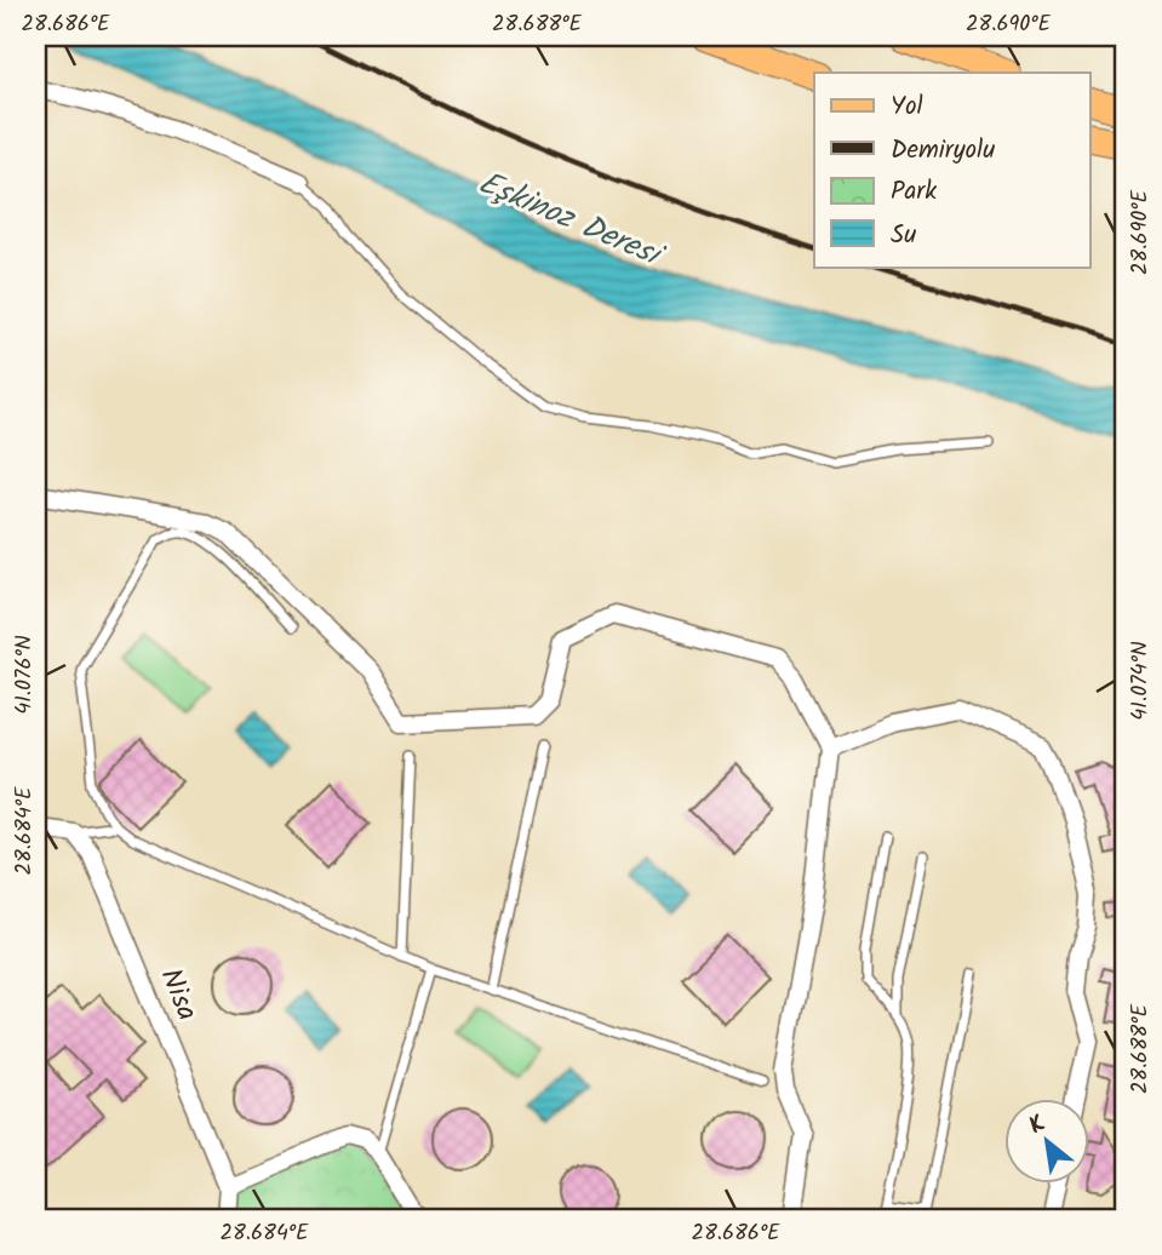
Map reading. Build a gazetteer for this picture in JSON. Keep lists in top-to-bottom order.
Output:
{
  "streets": {
    "street": ["Nisa"]
  },
  "water": ["Eşkinoz Deresi"],
  "legend": [
    "Yol",
    "Demiryolu",
    "Park",
    "Su"
  ],
  "north": "top left",
  "coordinates": [
    "28.686°E",
    "28.688°E",
    "28.690°E",
    "41.076°N",
    "41.074°N",
    "28.684°E"
  ]
}
